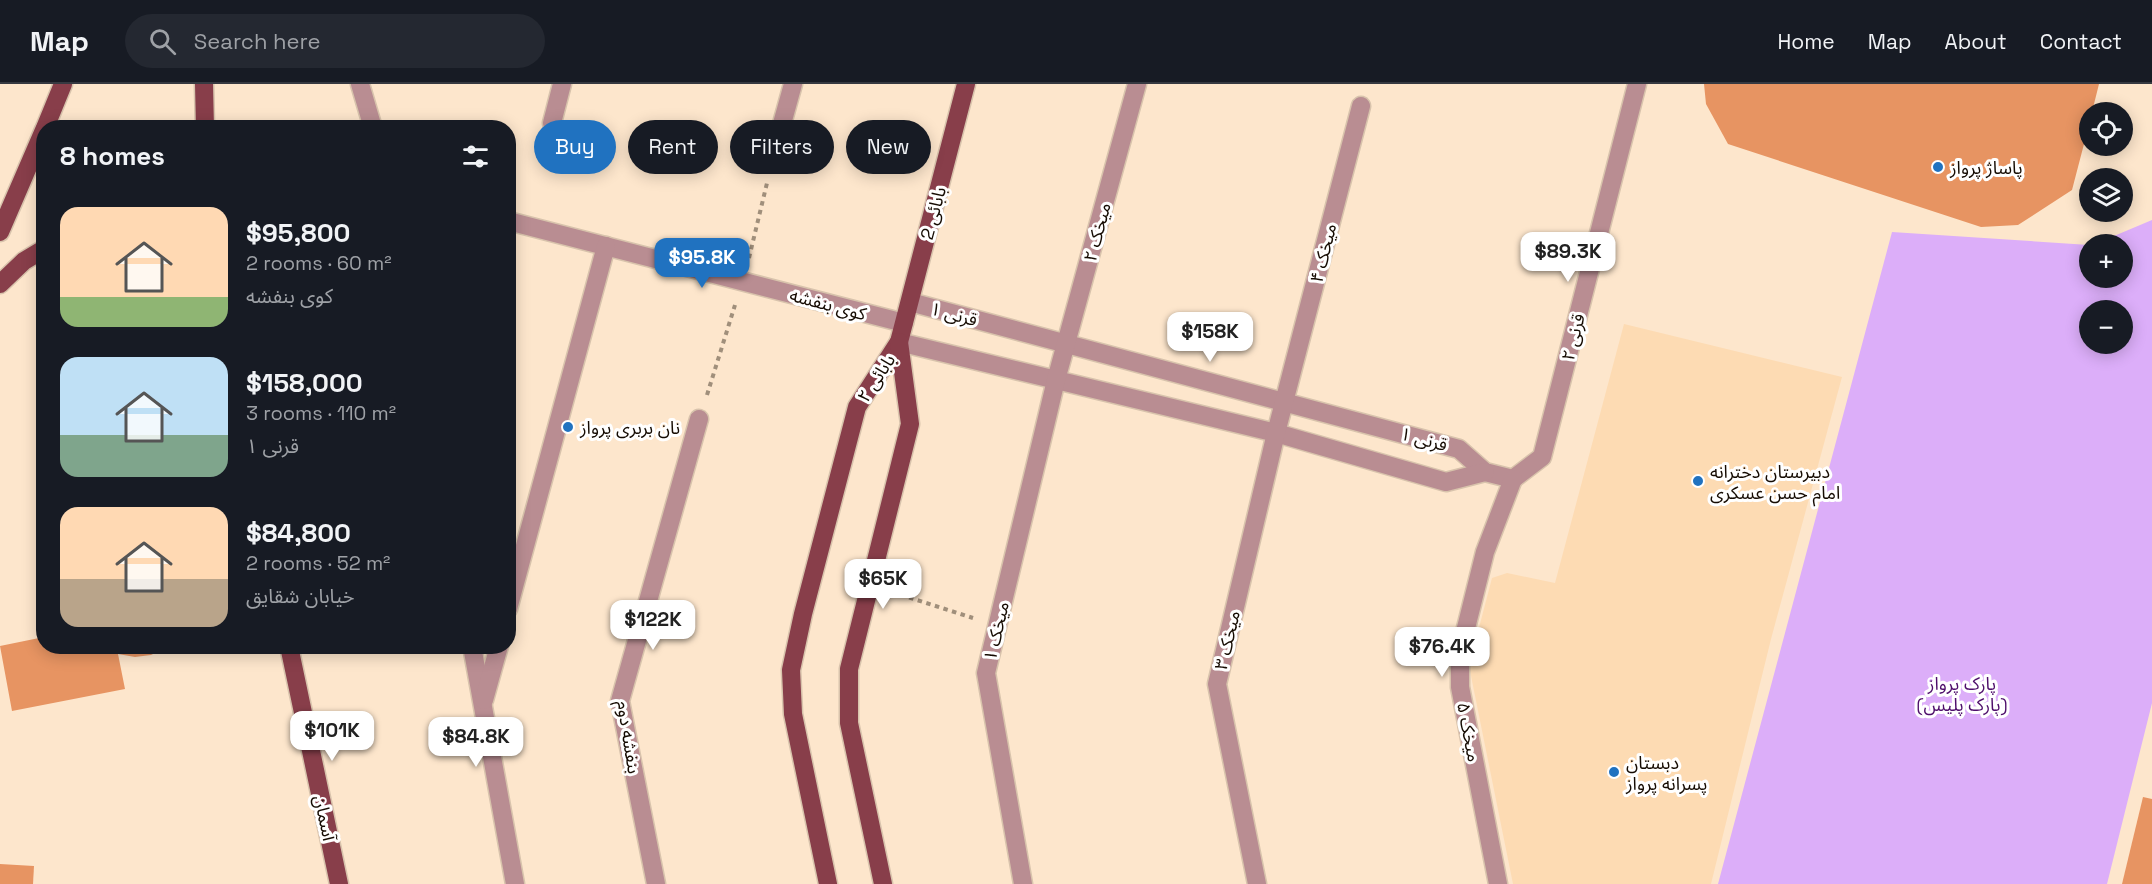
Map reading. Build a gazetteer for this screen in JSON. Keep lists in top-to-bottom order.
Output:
{
  "streets": {
    "main road": ["بابائی 2", "بابائی ۲", "آسمان"],
    "street": [
      "میخک ۲",
      "میخک ۴",
      "کوی بنفشه",
      "قرنی ۱",
      "قرنی ۲",
      "میخک ۱",
      "میخک ۳",
      "میخک ۵",
      "بنفشه دوم"
    ]
  },
  "crossings": [
    ["بابائی 2", "کوی بنفشه"],
    ["بابائی 2", "قرنی ۱"],
    ["بابائی 2", "بابائی ۲"],
    ["میخک ۲", "قرنی ۱"],
    ["میخک ۲", "میخک ۱"],
    ["میخک ۴", "قرنی ۱"],
    ["میخک ۴", "میخک ۳"],
    ["قرنی ۱", "بابائی ۲"],
    ["قرنی ۱", "میخک ۱"],
    ["قرنی ۱", "میخک ۳"],
    ["قرنی ۲", "میخک ۵"]
  ],
  "parks": ["پارک پرواز (پارک پلیس)"],
  "places": [
    "پاساژ پرواز",
    "نان بربری پرواز",
    "دبیرستان دخترانه امام حسن عسکری",
    "دبستان پسرانه پرواز"
  ],
  "page": {
    "header": "Map",
    "search": "Search here",
    "nav": [
      "Home",
      "Map",
      "About",
      "Contact"
    ],
    "map_buttons": ["+", "−"],
    "chip": [
      "Buy",
      "Rent",
      "Filters",
      "New"
    ],
    "heading": "8 homes",
    "list": [
      {
        "name": "$95,800",
        "note": "2 rooms · 60 m² · کوی بنفشه"
      },
      {
        "name": "$158,000",
        "note": "3 rooms · 110 m² · قرنی ۱"
      },
      {
        "name": "$84,800",
        "note": "2 rooms · 52 m² · خیابان شقایق"
      }
    ],
    "price": [
      "$89.3K",
      "$95.8K",
      "$158K",
      "$65K",
      "$122K",
      "$76.4K",
      "$101K",
      "$84.8K"
    ]
  }
}
